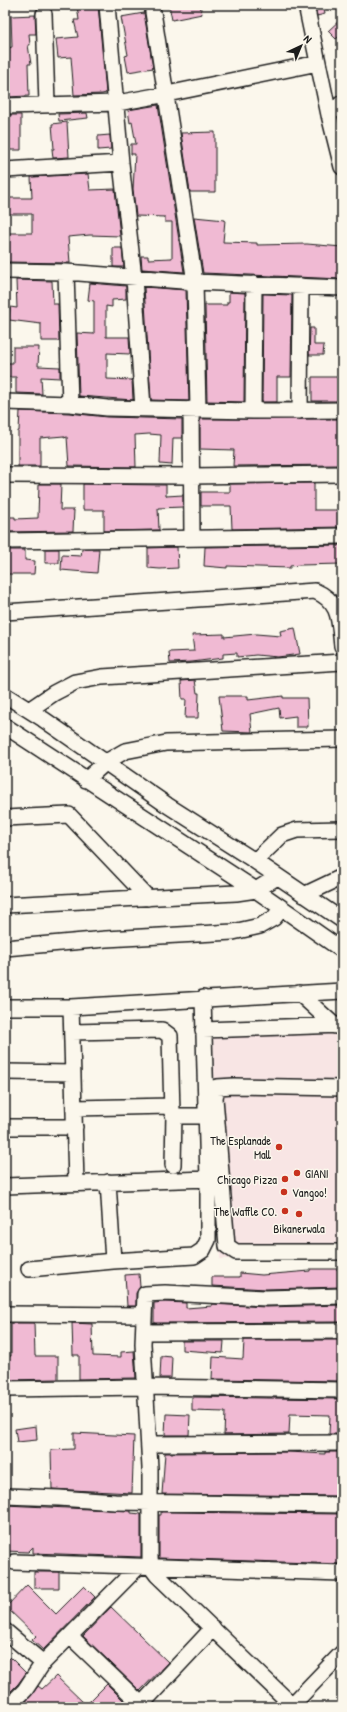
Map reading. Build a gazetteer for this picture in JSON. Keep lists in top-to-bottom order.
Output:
{
  "places": [
    "The Esplanade Mall",
    "GIANI",
    "Chicago Pizza",
    "Vangoo!",
    "The Waffle CO.",
    "Bikanerwala"
  ],
  "north": "top right"
}
